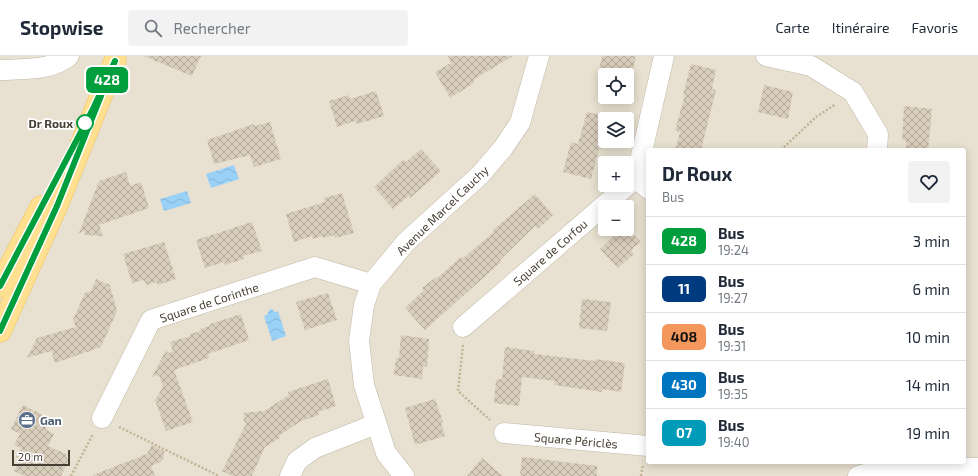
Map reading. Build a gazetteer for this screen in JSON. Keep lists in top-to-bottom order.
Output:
{
  "streets": {
    "street": [
      "Avenue Marcel Cauchy",
      "Square de Corfou",
      "Square de Corinthe",
      "Square Périclès"
    ]
  },
  "crossings": [
    ["Avenue Marcel Cauchy", "Square de Corinthe"]
  ],
  "places": {
    "other": ["Dr Roux"],
    "office": ["Gan"]
  },
  "lines": ["bus line 428"],
  "scale_bar": "20 m",
  "page": {
    "header": "Stopwise",
    "search": "Rechercher",
    "nav": ["Carte", "Itinéraire", "Favoris"],
    "on_map": "428",
    "map_buttons": ["+", "−"],
    "heading": ["Dr Roux", "Bus"],
    "list": [
      {
        "mark": "428",
        "name": "Bus",
        "note": "19:24",
        "value": "3 min"
      },
      {
        "mark": "11",
        "name": "Bus",
        "note": "19:27",
        "value": "6 min"
      },
      {
        "mark": "408",
        "name": "Bus",
        "note": "19:31",
        "value": "10 min"
      },
      {
        "mark": "430",
        "name": "Bus",
        "note": "19:35",
        "value": "14 min"
      },
      {
        "mark": "07",
        "name": "Bus",
        "note": "19:40",
        "value": "19 min"
      }
    ],
    "scale": "20 m"
  }
}
